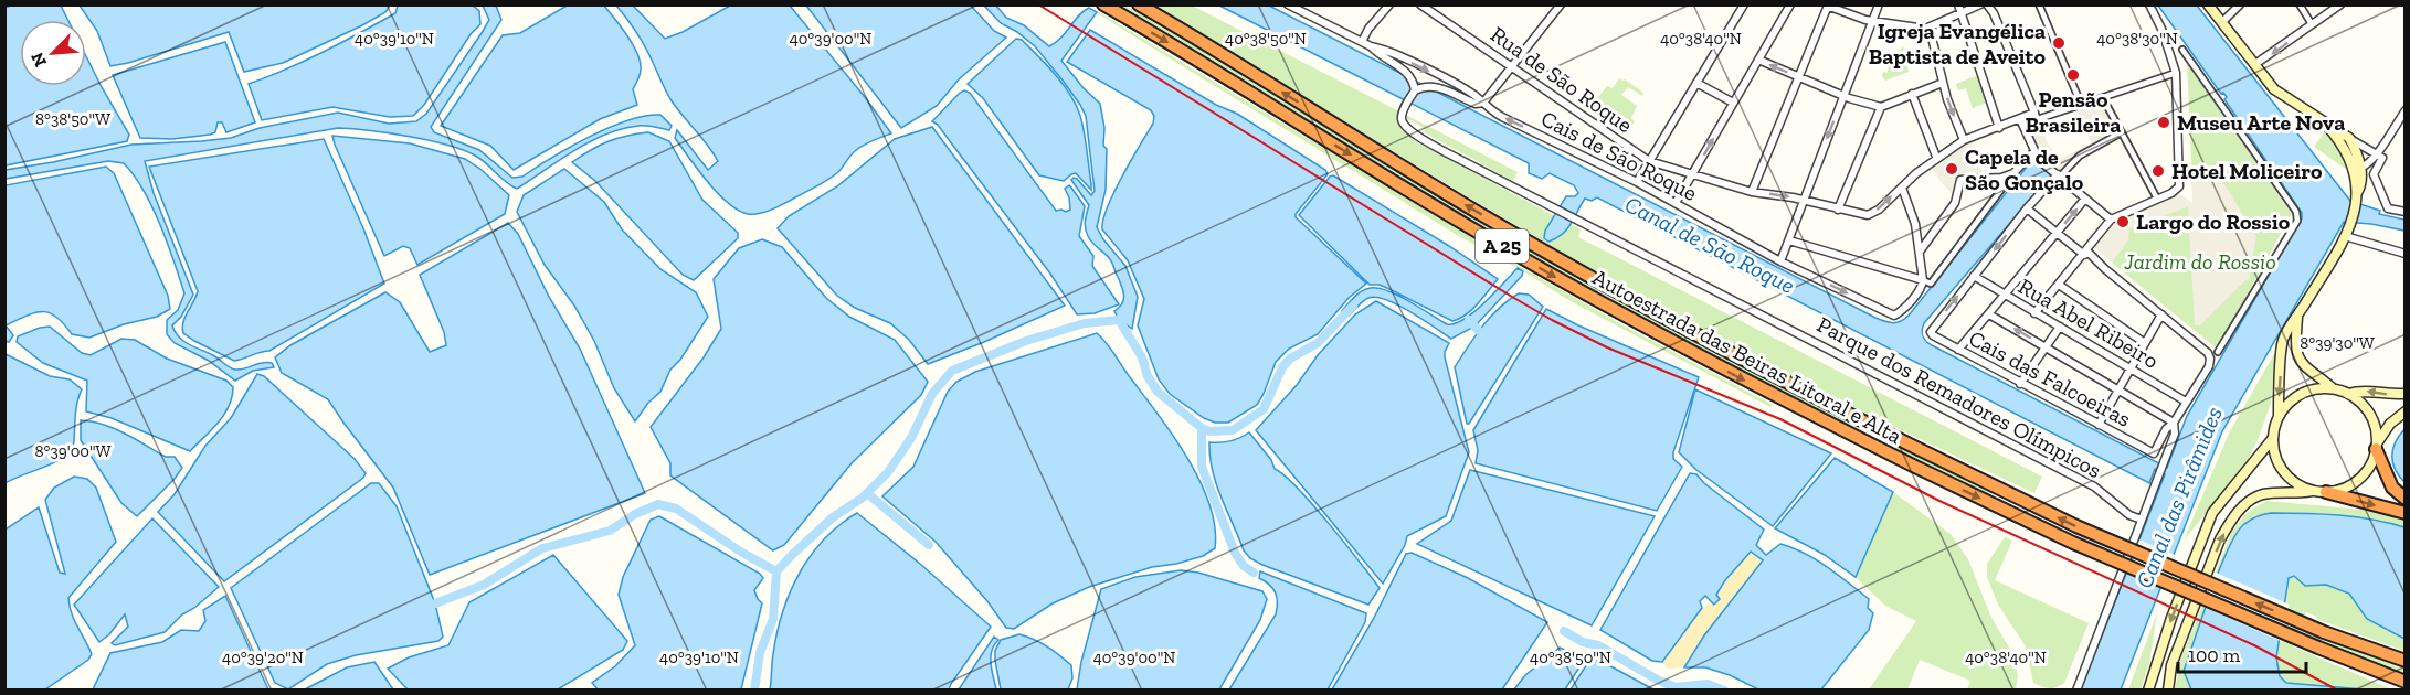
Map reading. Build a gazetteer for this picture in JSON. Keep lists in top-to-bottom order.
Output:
{
  "streets": {
    "highway": ["A 25", "Autoestrada das Beiras Litoral e Alta"],
    "street": [
      "Rua de São Roque",
      "Cais de São Roque",
      "Rua Abel Ribeiro",
      "Cais das Falcoeiras",
      "Parque dos Remadores Olímpicos"
    ]
  },
  "crossings": [
    ["Rua Abel Ribeiro", "Cais das Falcoeiras"]
  ],
  "water": ["Canal de São Roque", "Canal das Pirâmides"],
  "parks": ["Jardim do Rossio"],
  "places": [
    "Igreja Evangélica Baptista de Aveito",
    "Pensão Brasileira",
    "Museu Arte Nova",
    "Capela de São Gonçalo",
    "Hotel Moliceiro",
    "Largo do Rossio"
  ],
  "scale_bar": "100 m",
  "north": "bottom left",
  "coordinates": [
    "40°39'10\"N",
    "40°39'00\"N",
    "40°38'50\"N",
    "40°38'40\"N",
    "40°38'30\"N",
    "8°38'50\"W",
    "8°39'30\"W",
    "8°39'00\"W",
    "40°39'20\"N"
  ]
}
